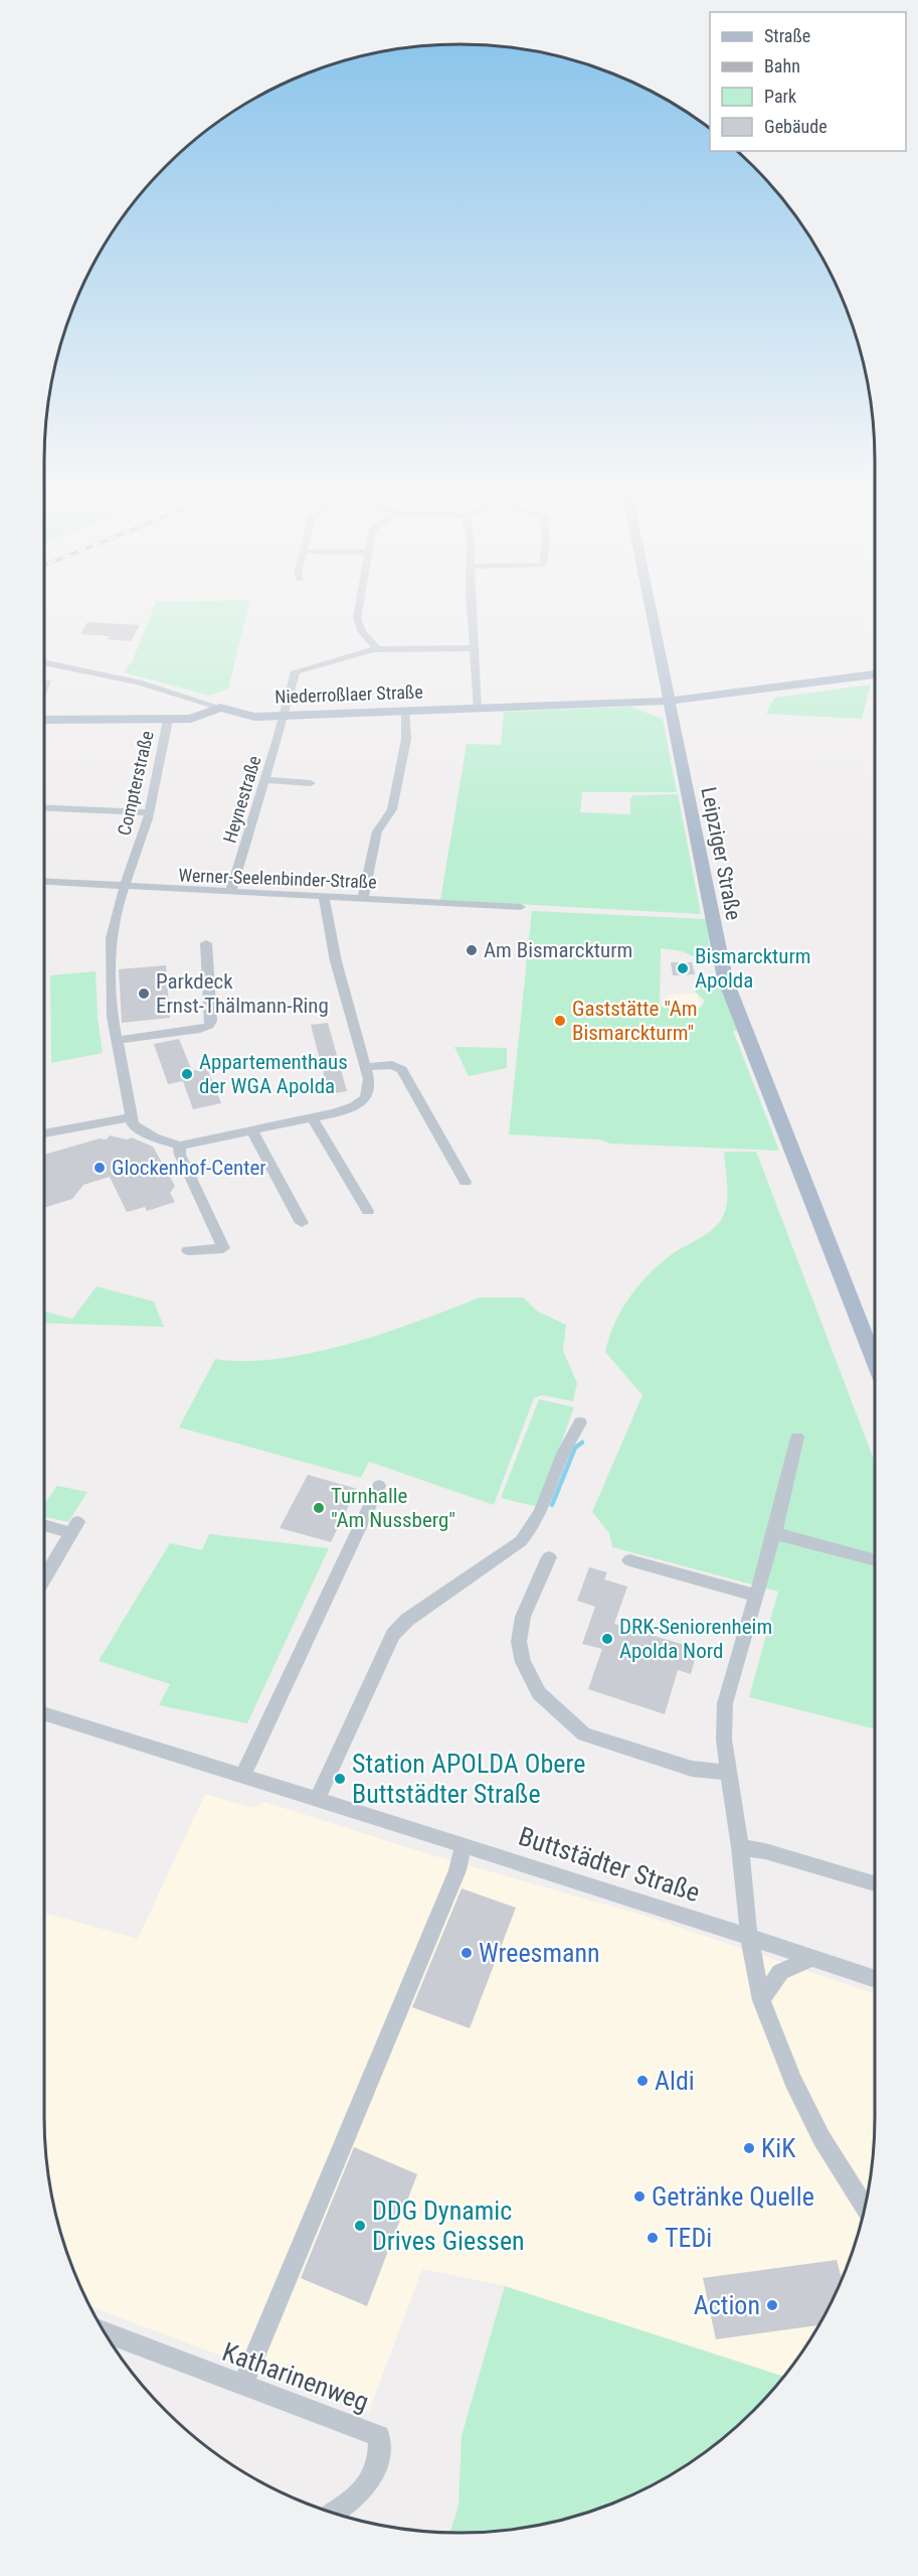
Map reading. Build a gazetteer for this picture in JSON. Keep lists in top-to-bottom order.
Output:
{
  "streets": {
    "main road": ["Niederroßlaer Straße", "Leipziger Straße"],
    "street": [
      "Compterstraße",
      "Heynestraße",
      "Werner-Seelenbinder-Straße",
      "Buttstädter Straße",
      "Katharinenweg"
    ]
  },
  "crossings": [
    ["Niederroßlaer Straße", "Heynestraße"],
    ["Niederroßlaer Straße", "Leipziger Straße"],
    ["Compterstraße", "Werner-Seelenbinder-Straße"],
    ["Heynestraße", "Werner-Seelenbinder-Straße"]
  ],
  "places": [
    "Am Bismarckturm",
    "Bismarckturm Apolda",
    "Parkdeck Ernst-Thälmann-Ring",
    "Gaststätte \"Am Bismarckturm\"",
    "Appartementhaus der WGA Apolda",
    "Glockenhof-Center",
    "Turnhalle \"Am Nussberg\"",
    "DRK-Seniorenheim Apolda Nord",
    "Station APOLDA Obere Buttstädter Straße",
    "Wreesmann",
    "Aldi",
    "KiK",
    "Getränke Quelle",
    "DDG Dynamic Drives Giessen",
    "TEDi",
    "Action"
  ],
  "legend": [
    "Straße",
    "Bahn",
    "Park",
    "Gebäude"
  ]
}
